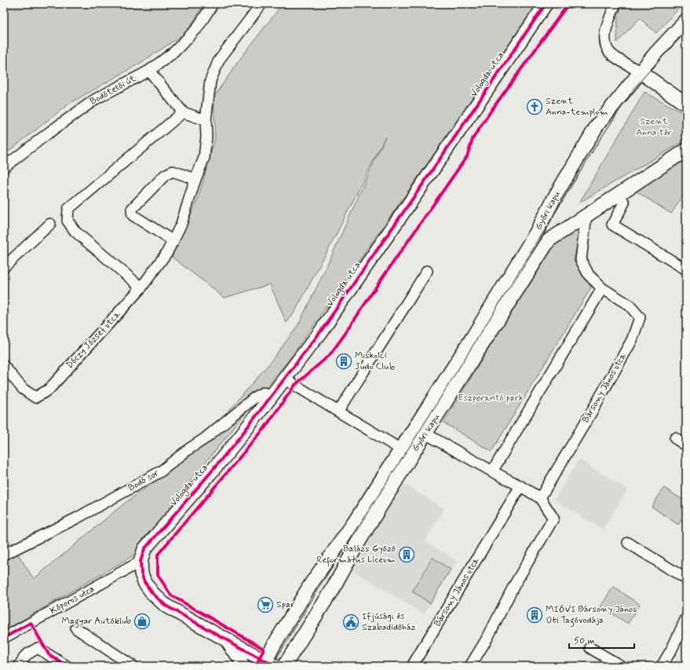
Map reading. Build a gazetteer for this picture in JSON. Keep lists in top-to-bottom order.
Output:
{
  "streets": {
    "street": [
      "Vologda utca",
      "Bodótetői út",
      "Győri kapu",
      "Dóczy József utca",
      "Bársony János utca",
      "Bodó sor",
      "Kőporos utca"
    ]
  },
  "crossings": [
    ["Vologda utca", "Bodó sor"],
    ["Vologda utca", "Kőporos utca"],
    ["Győri kapu", "Bársony János utca"]
  ],
  "parks": ["Szent Anna tér", "Eszperantó park"],
  "places": {
    "church": ["Szent Anna-templom"],
    "building": ["Miskolci Judo Club", "Balázs Győző Református Líceum", "MIÓVI Bársony János Úti Tagóvodája"],
    "supermarket": ["Spar"],
    "shop": ["Magyar Autóklub"],
    "public building": ["Ifjúsági és Szabadidőház"]
  },
  "scale_bar": "50 m"
}
